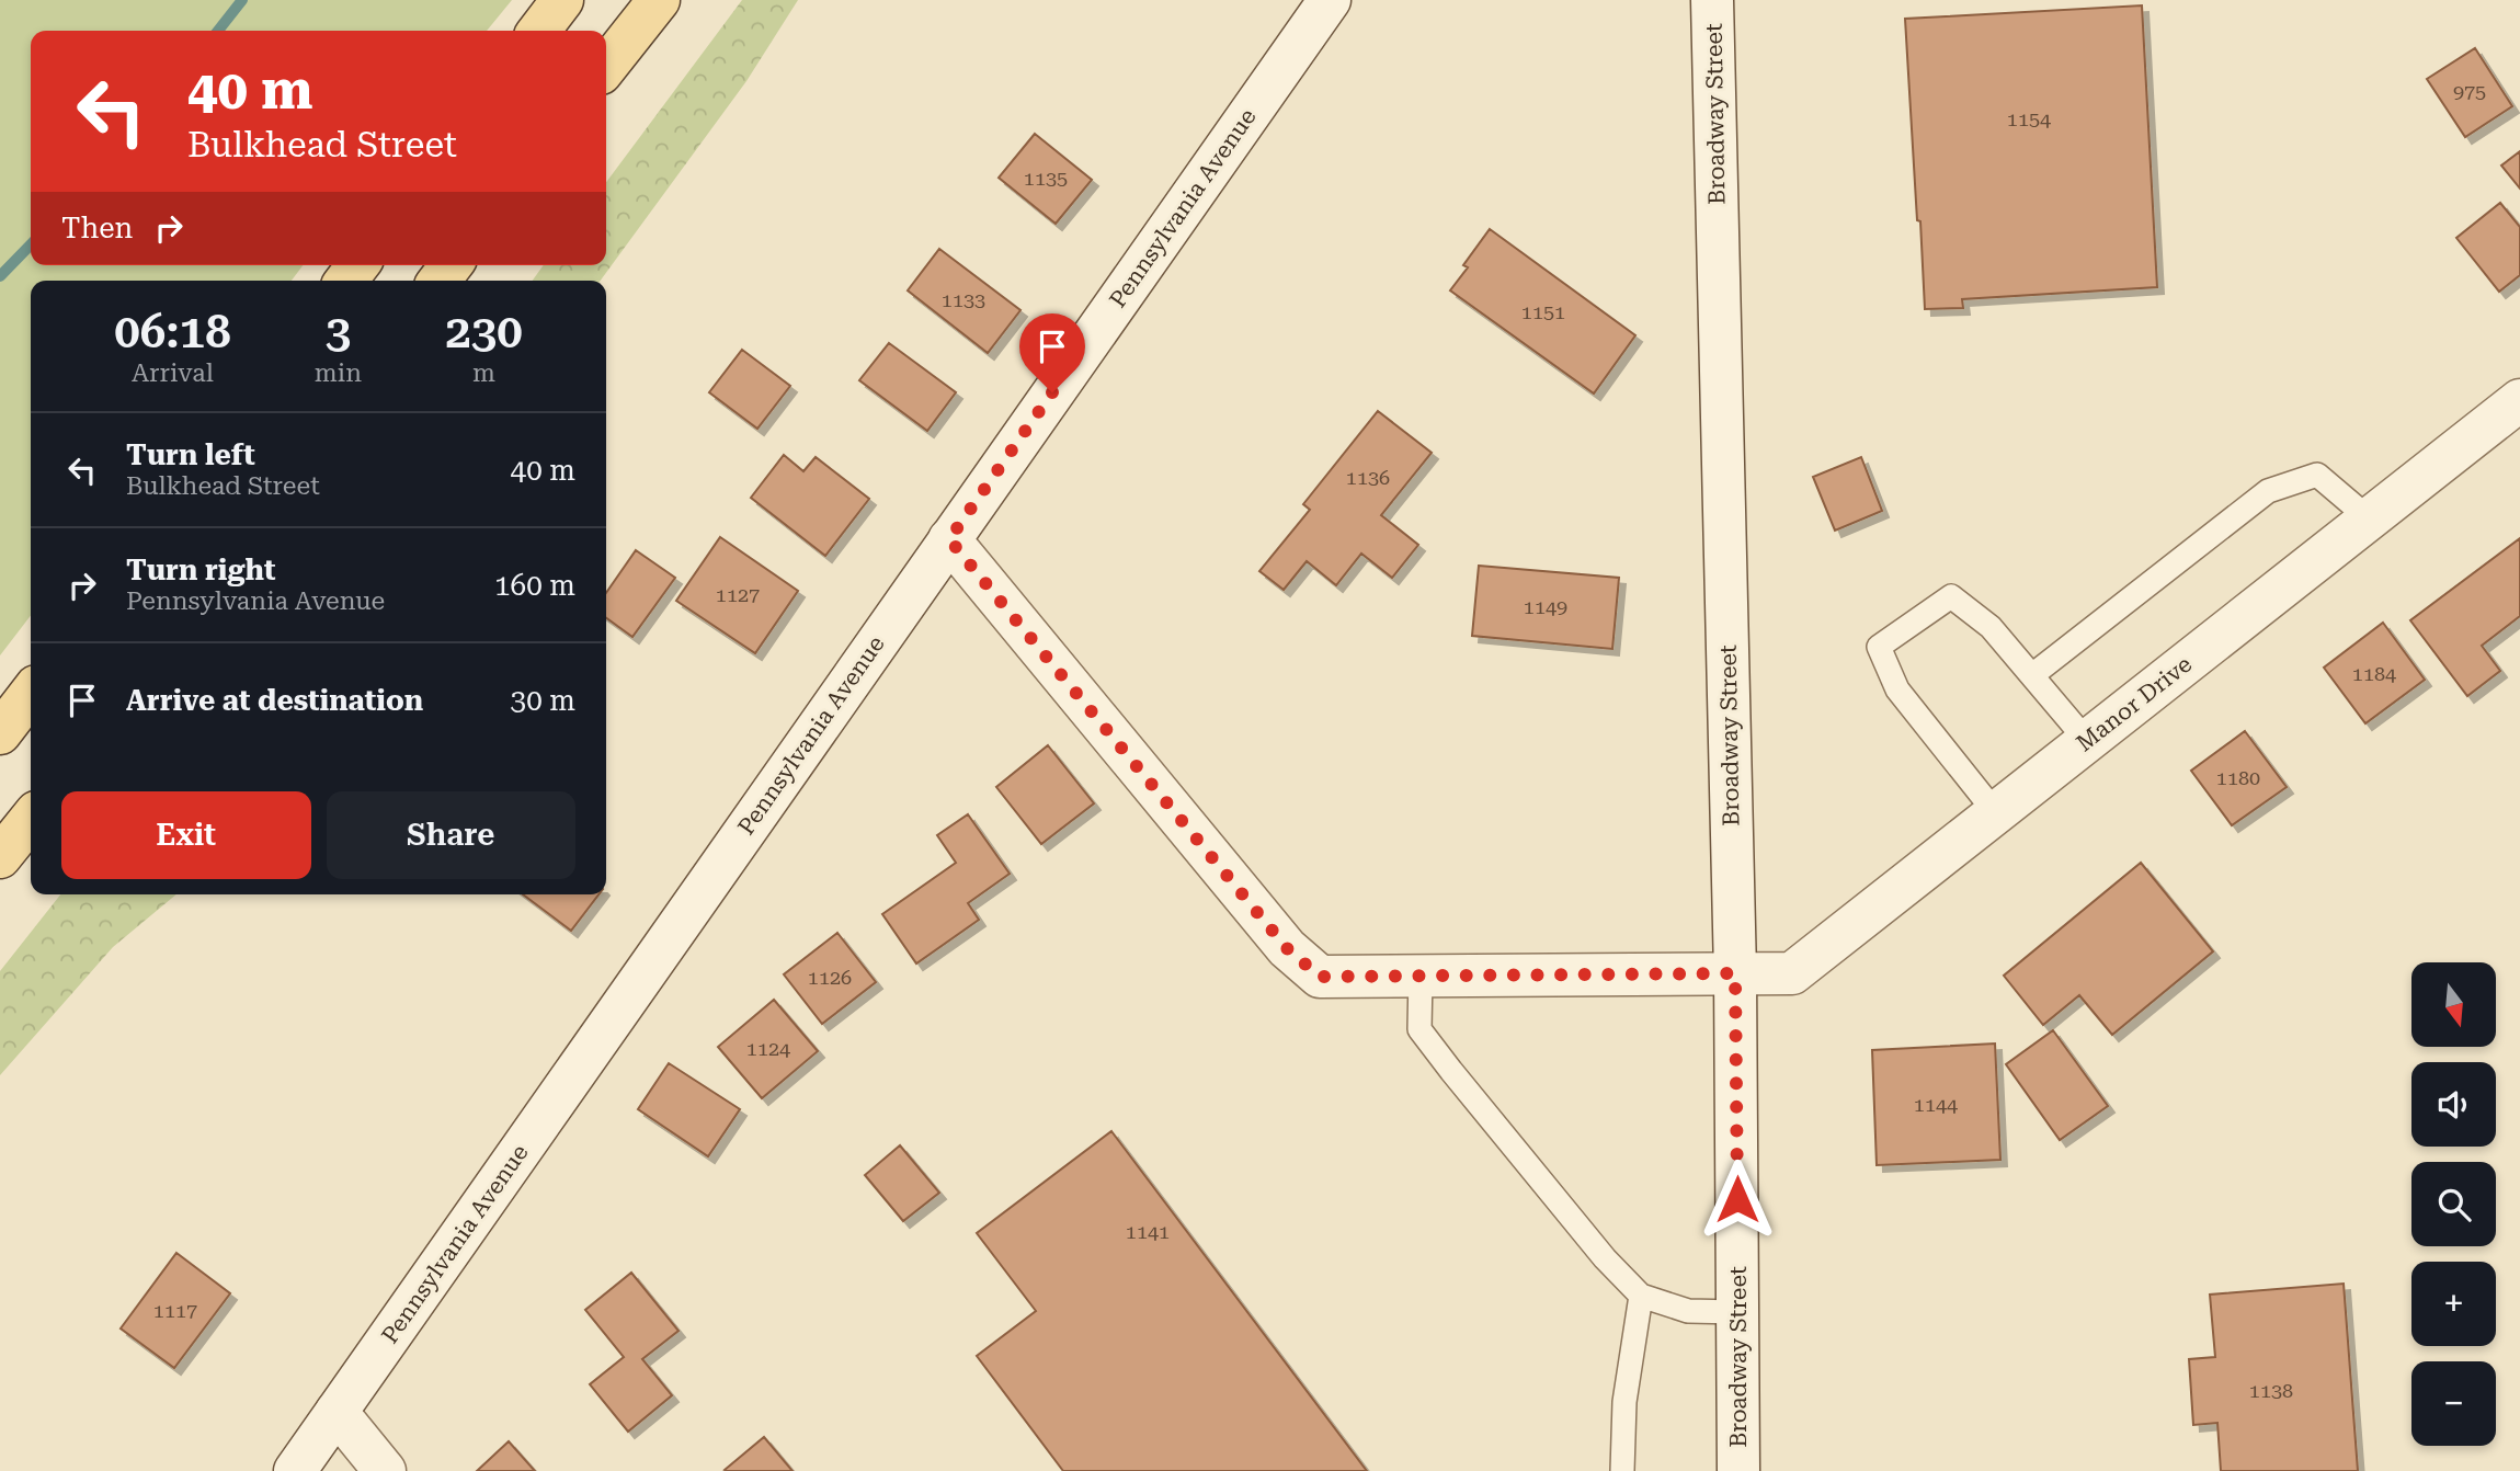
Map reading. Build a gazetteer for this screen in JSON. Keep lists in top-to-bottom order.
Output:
{
  "streets": {
    "street": ["Broadway Street", "Pennsylvania Avenue", "Manor Drive"]
  },
  "crossings": [
    ["Broadway Street", "Manor Drive"],
    ["Pennsylvania Avenue", "Manor Drive"]
  ],
  "house_numbers": [
    "975",
    "1154",
    "1135",
    "1133",
    "1151",
    "1136",
    "1127",
    "1149",
    "1184",
    "1180",
    "1126",
    "1124",
    "1144",
    "1141",
    "1117",
    "1138"
  ],
  "north": "bottom",
  "page": {
    "turn": ["40 m", "Bulkhead Street"],
    "then": "Then",
    "eta": [
      "06:18",
      "Arrival",
      "3",
      "min",
      "230",
      "m"
    ],
    "list": [
      {
        "name": "Turn left",
        "note": "Bulkhead Street",
        "value": "40 m"
      },
      {
        "name": "Turn right",
        "note": "Pennsylvania Avenue",
        "value": "160 m"
      },
      {
        "name": "Arrive at destination",
        "value": "30 m"
      }
    ],
    "buttons": ["Exit", "Share"],
    "map_buttons": ["+", "−"]
  }
}
